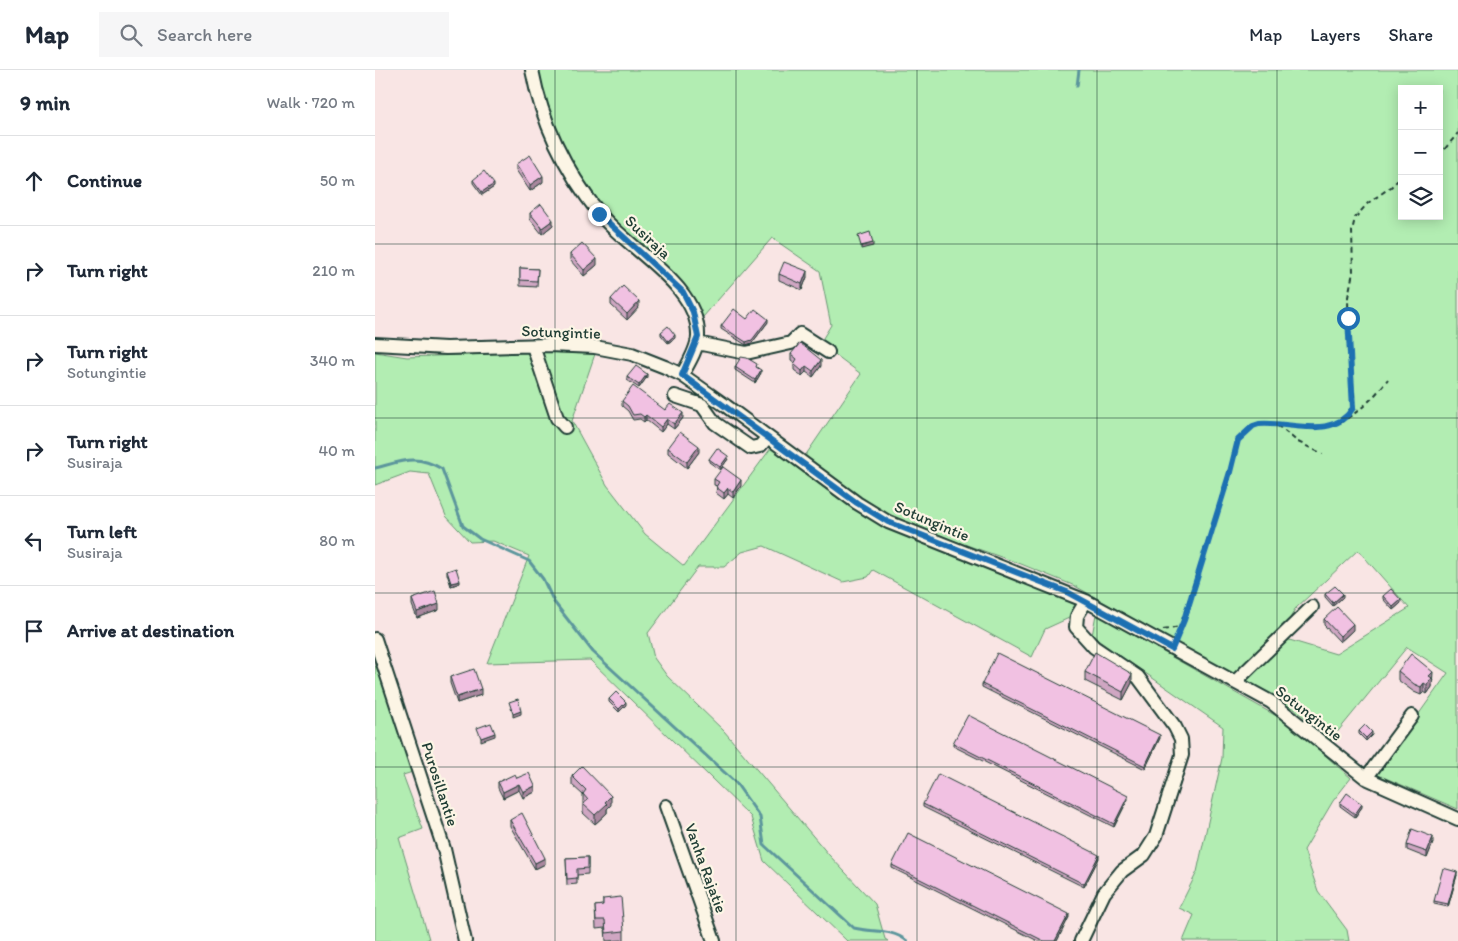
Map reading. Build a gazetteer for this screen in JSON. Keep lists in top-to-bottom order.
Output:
{
  "streets": {
    "street": [
      "Susiraja",
      "Sotungintie",
      "Purosillantie",
      "Vanha Rajatie"
    ]
  },
  "page": {
    "header": "Map",
    "search": "Search here",
    "nav": ["Map", "Layers", "Share"],
    "heading": ["9 min", "Walk · 720 m"],
    "map_buttons": ["+", "−"],
    "list": [
      ["Continue", "50 m"],
      ["Turn right", "210 m"],
      ["Turn right", "Sotungintie", "340 m"],
      ["Turn right", "Susiraja", "40 m"],
      ["Turn left", "Susiraja", "80 m"],
      "Arrive at destination"
    ]
  }
}
